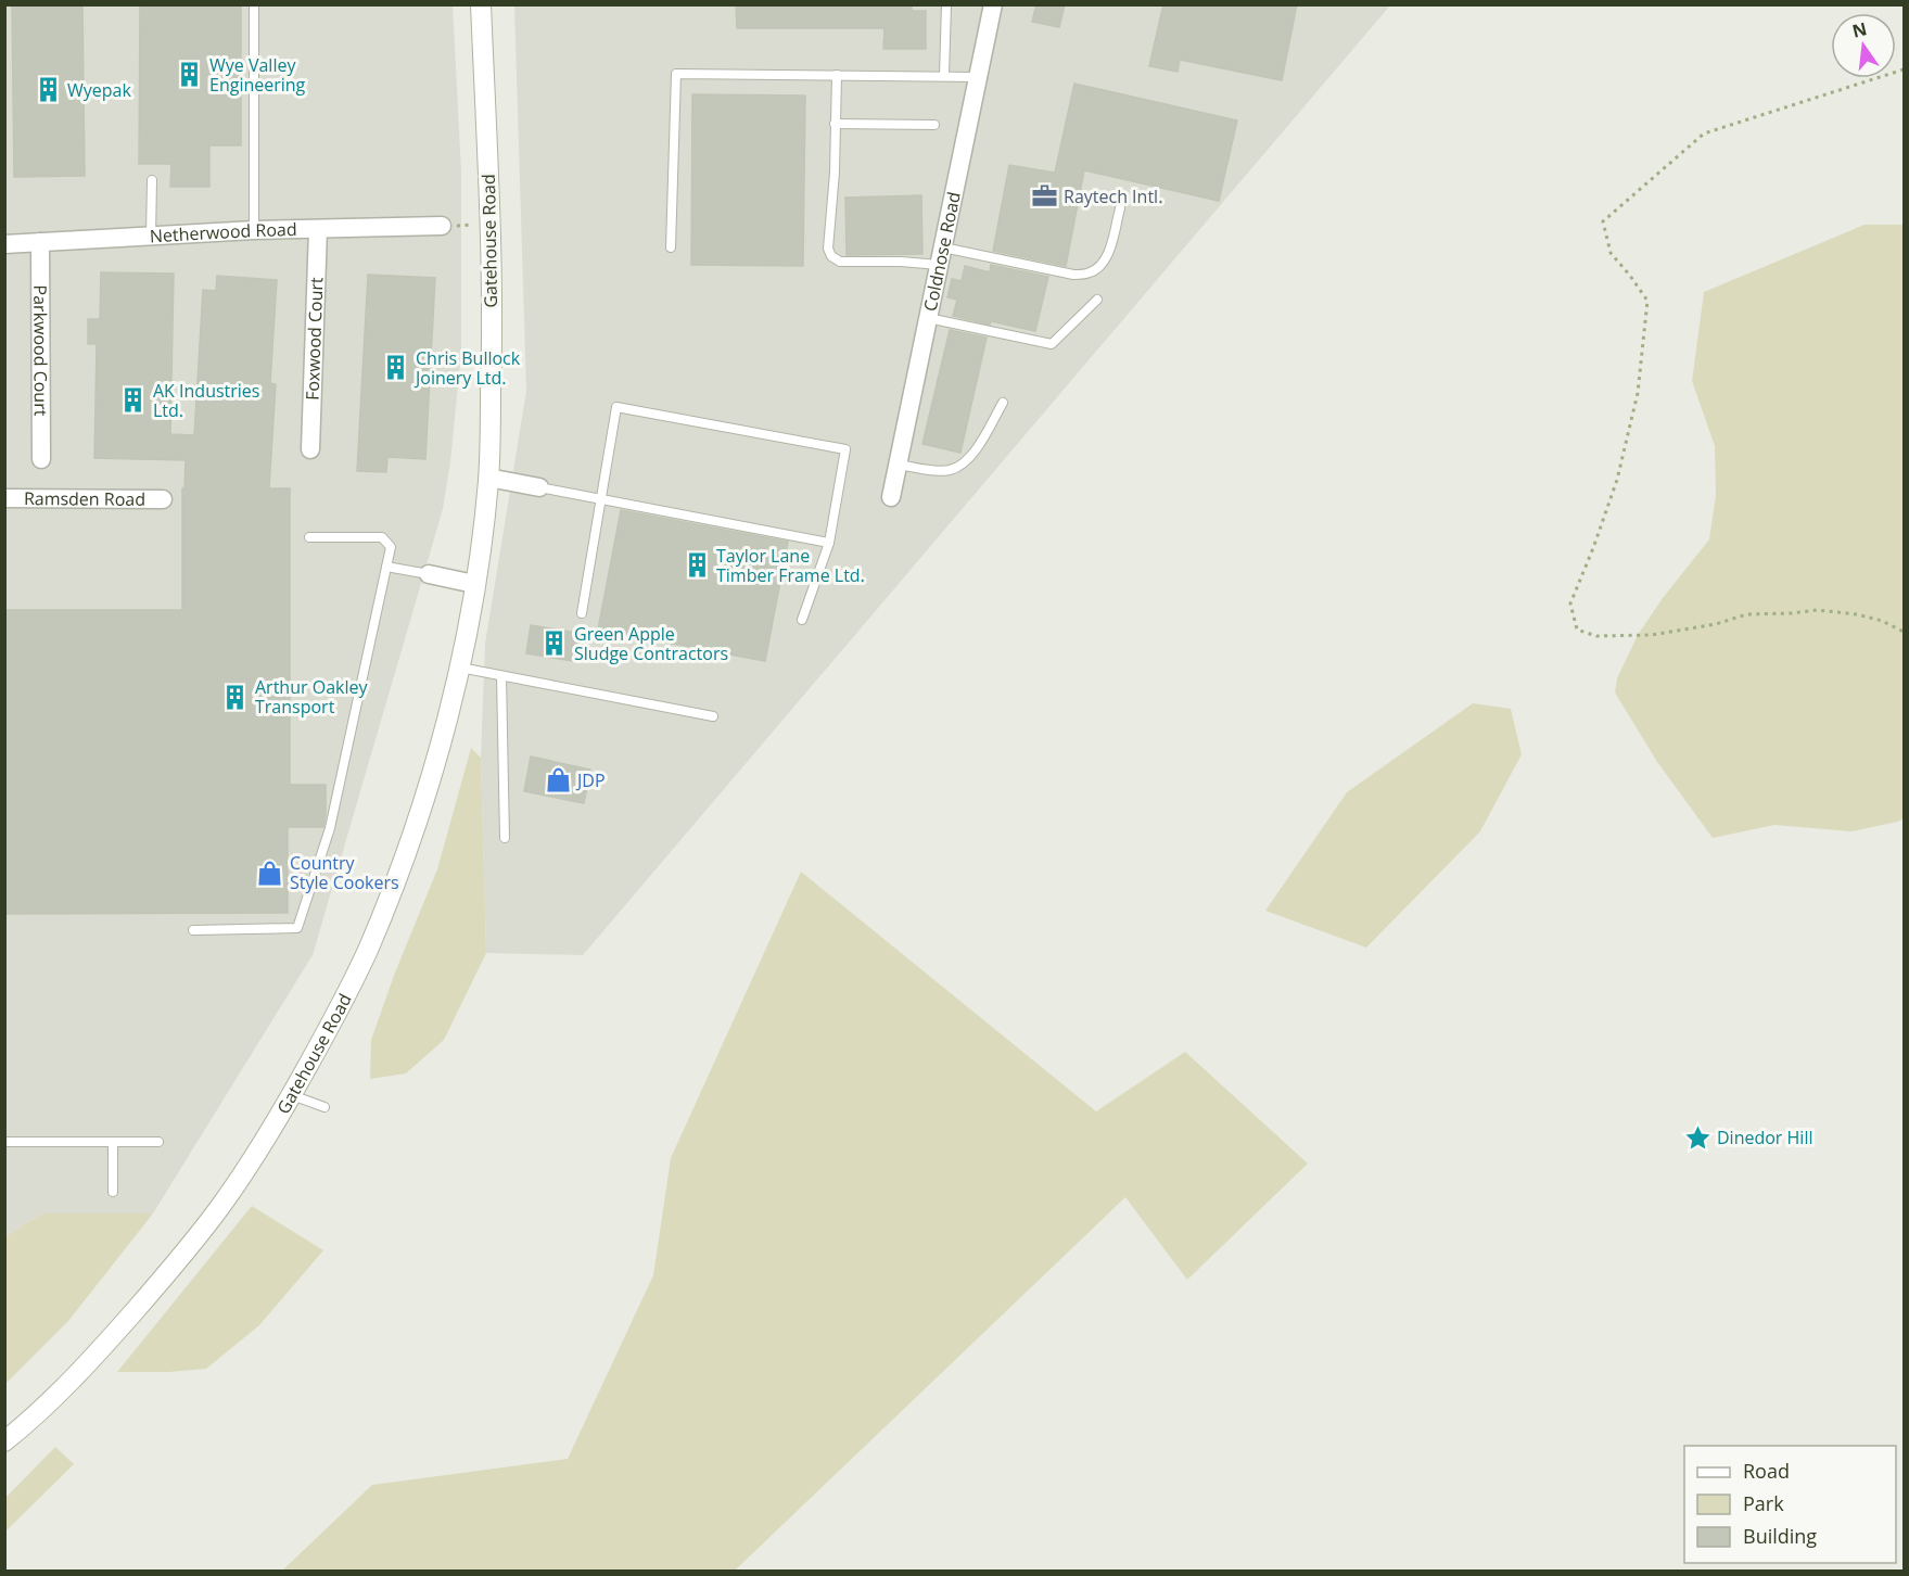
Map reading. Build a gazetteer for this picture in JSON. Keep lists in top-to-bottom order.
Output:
{
  "streets": {
    "main road": ["Gatehouse Road"],
    "street": [
      "Netherwood Road",
      "Coldnose Road",
      "Foxwood Court",
      "Parkwood Court",
      "Ramsden Road"
    ]
  },
  "crossings": [
    ["Netherwood Road", "Foxwood Court"],
    ["Netherwood Road", "Parkwood Court"]
  ],
  "places": {
    "building": [
      "Wye Valley Engineering",
      "Wyepak",
      "Chris Bullock Joinery Ltd.",
      "AK Industries Ltd.",
      "Taylor Lane Timber Frame Ltd.",
      "Green Apple Sludge Contractors",
      "Arthur Oakley Transport"
    ],
    "office": ["Raytech Intl."],
    "shop": ["JDP", "Country Style Cookers"],
    "place": ["Dinedor Hill"]
  },
  "legend": ["Road", "Park", "Building"],
  "north": "top"
}
